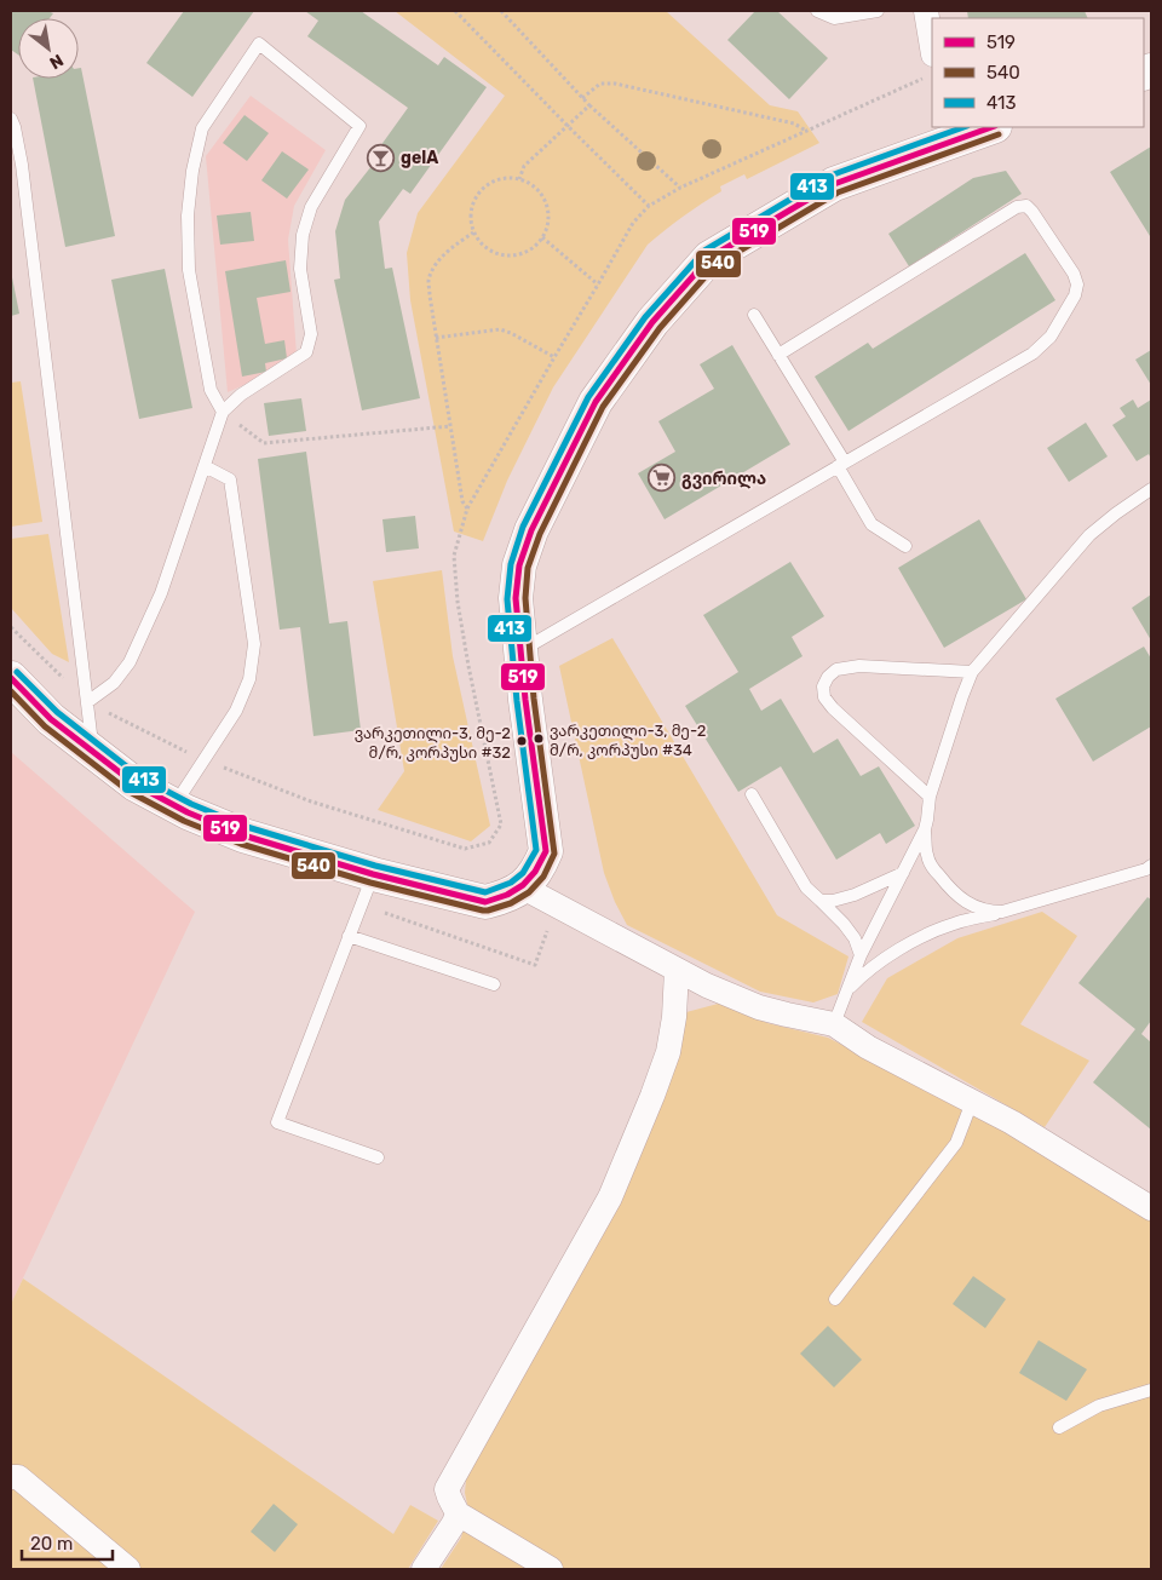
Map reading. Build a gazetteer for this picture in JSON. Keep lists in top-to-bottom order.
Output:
{
  "places": {
    "bar": ["gelA"],
    "supermarket": ["გვირილა"],
    "other": ["ვარკეთილი-3, მე-2 მ/რ, კორპუსი #34", "ვარკეთილი-3, მე-2 მ/რ, კორპუსი #32"]
  },
  "lines": ["transit line 519", "transit line 413", "transit line 540"],
  "legend": ["519", "540", "413"],
  "scale_bar": "20 m",
  "north": "bottom right"
}
